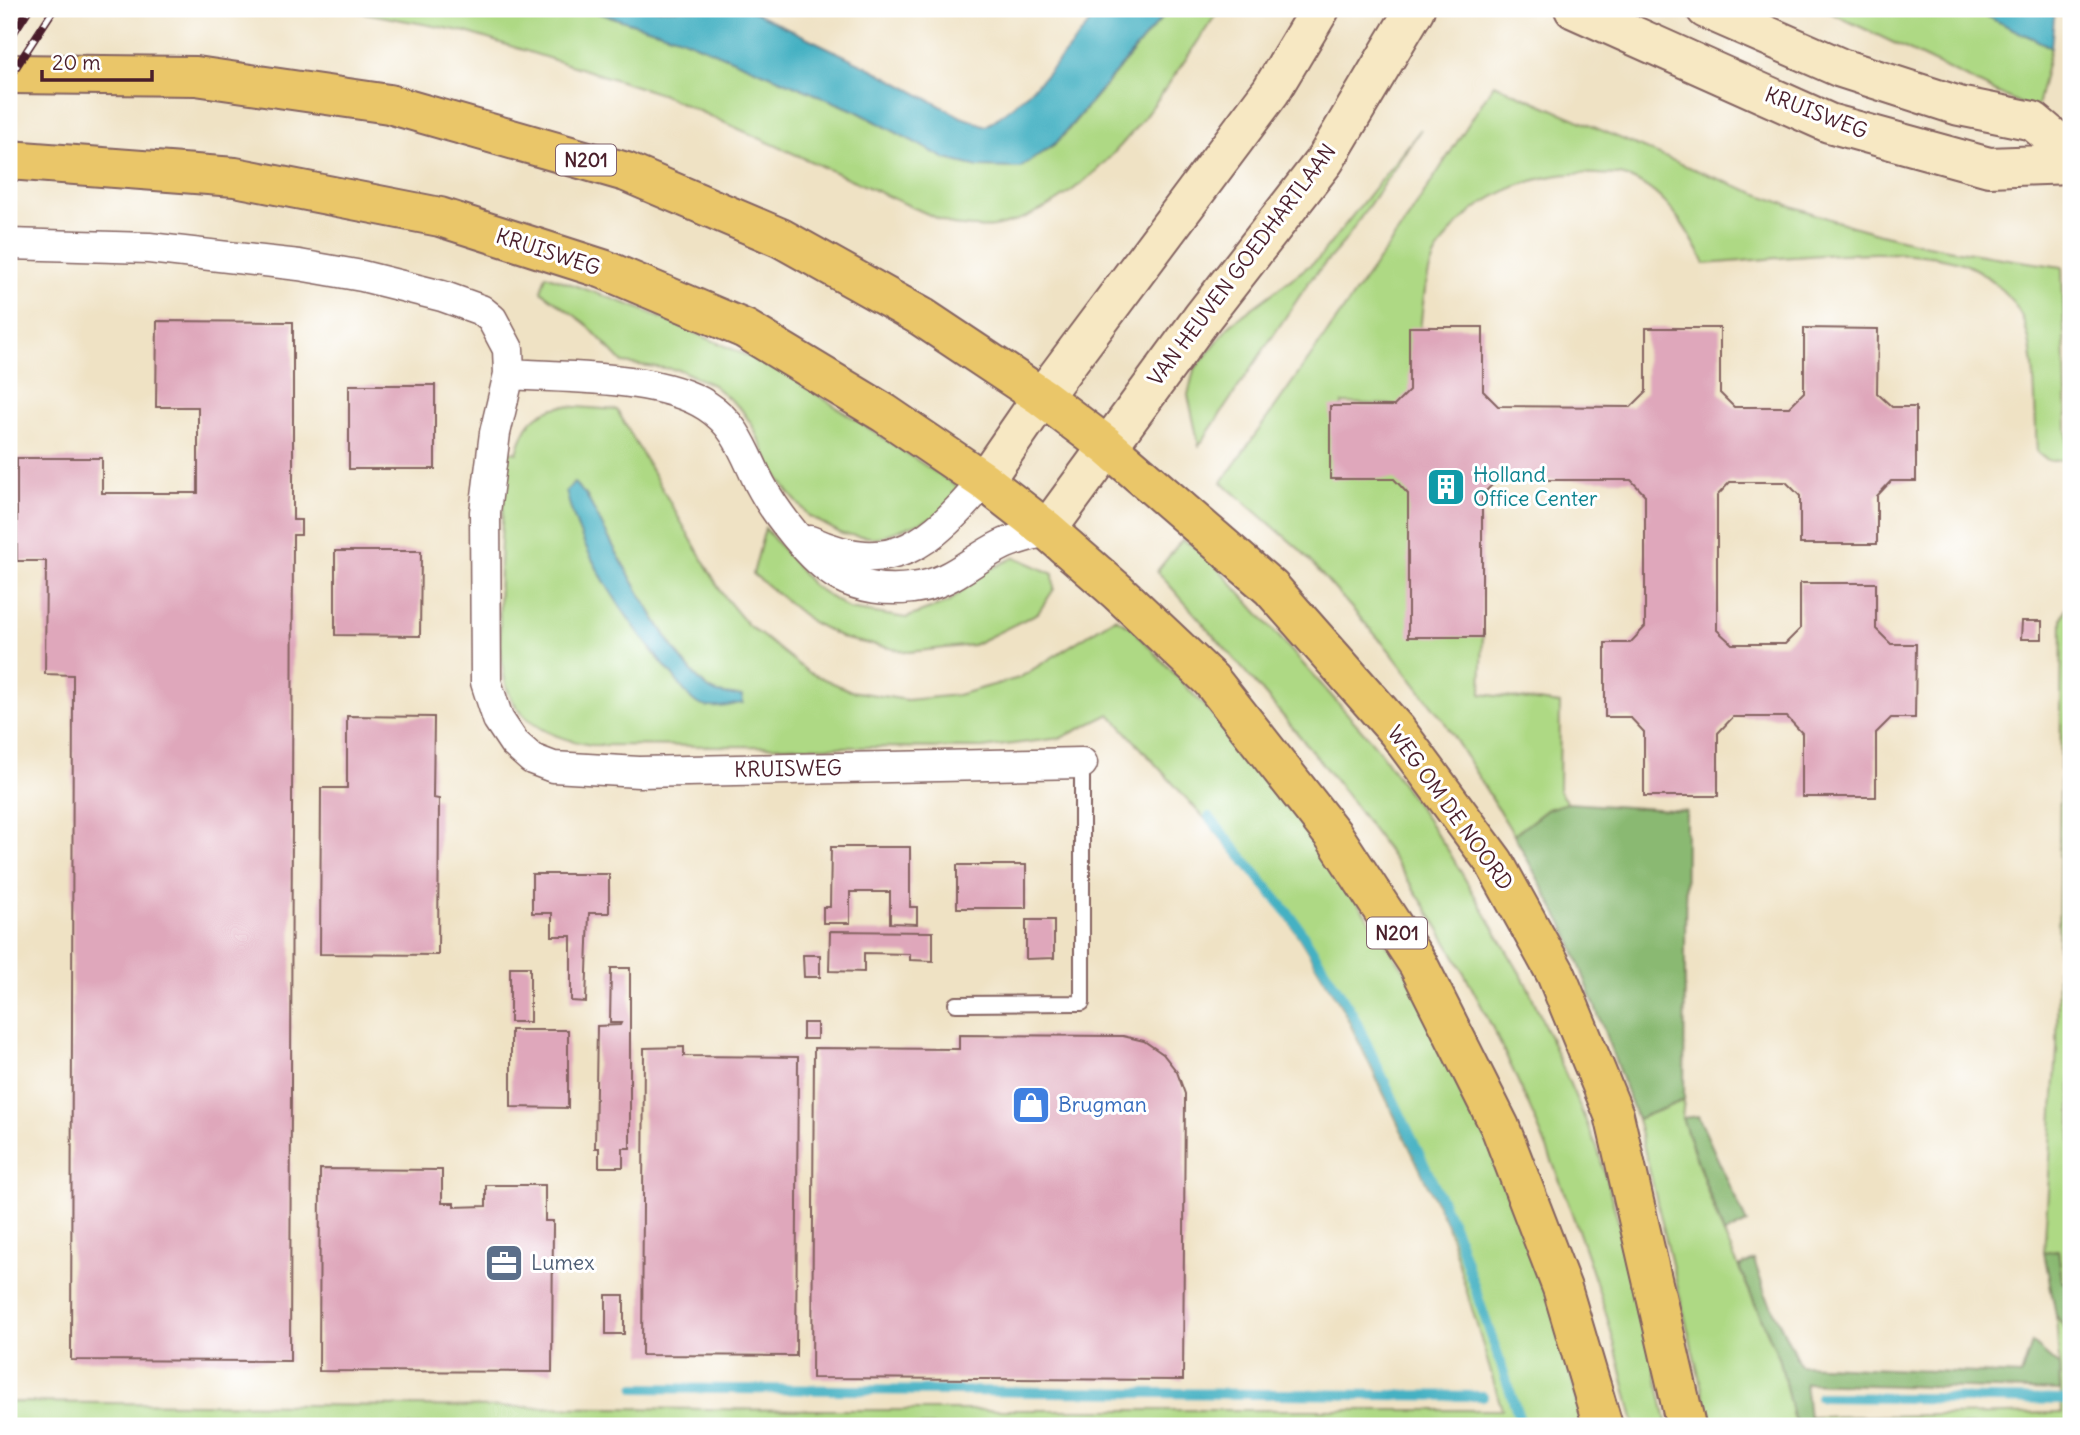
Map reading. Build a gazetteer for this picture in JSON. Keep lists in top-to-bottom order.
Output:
{
  "streets": {
    "highway": ["KRUISWEG", "N201", "WEG OM DE NOORD"],
    "main road": ["VAN HEUVEN GOEDHARTLAAN"]
  },
  "crossings": [
    ["KRUISWEG", "N201"],
    ["N201", "VAN HEUVEN GOEDHARTLAAN"],
    ["N201", "WEG OM DE NOORD"],
    ["VAN HEUVEN GOEDHARTLAAN", "WEG OM DE NOORD"]
  ],
  "places": {
    "building": ["Holland Office Center"],
    "shop": ["Brugman"],
    "office": ["Lumex"]
  },
  "scale_bar": "20 m"
}
